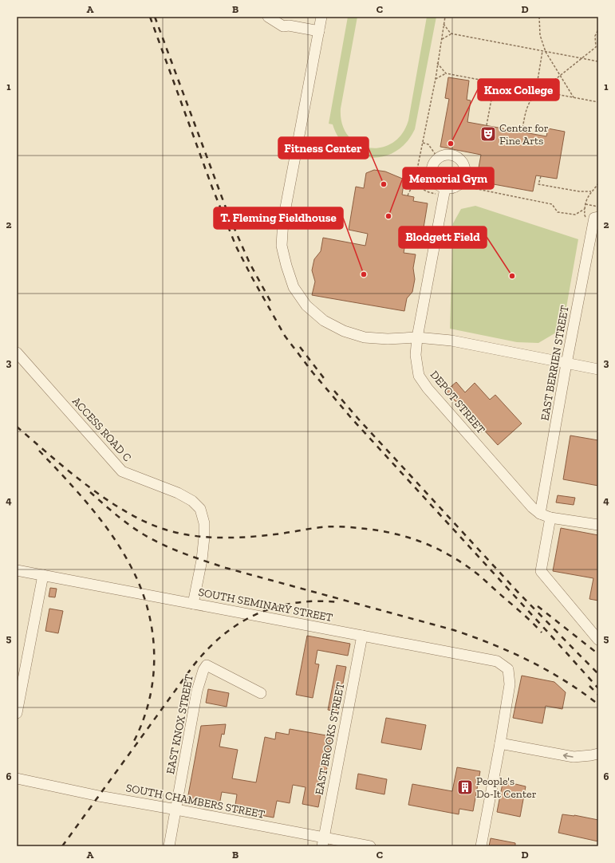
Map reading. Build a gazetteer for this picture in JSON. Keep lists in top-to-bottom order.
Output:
{
  "streets": {
    "street": [
      "EAST BERRIEN STREET",
      "DEPOT STREET",
      "ACCESS ROAD C",
      "SOUTH SEMINARY STREET",
      "EAST KNOX STREET",
      "EAST BROOKS STREET",
      "SOUTH CHAMBERS STREET"
    ]
  },
  "crossings": [
    ["EAST BERRIEN STREET", "DEPOT STREET"],
    ["ACCESS ROAD C", "SOUTH SEMINARY STREET"],
    ["SOUTH SEMINARY STREET", "EAST BROOKS STREET"],
    ["EAST KNOX STREET", "SOUTH CHAMBERS STREET"],
    ["EAST BROOKS STREET", "SOUTH CHAMBERS STREET"]
  ],
  "places": {
    "theatre": ["Center for Fine Arts"],
    "other": [
      "Knox College",
      "Fitness Center",
      "Memorial Gym",
      "T. Fleming Fieldhouse",
      "Blodgett Field"
    ],
    "building": ["People's Do-It Center"]
  },
  "grid": {
    "columns": [
      "A",
      "B",
      "C",
      "D"
    ],
    "rows": [
      "1",
      "2",
      "3",
      "4",
      "5",
      "6"
    ]
  }
}
